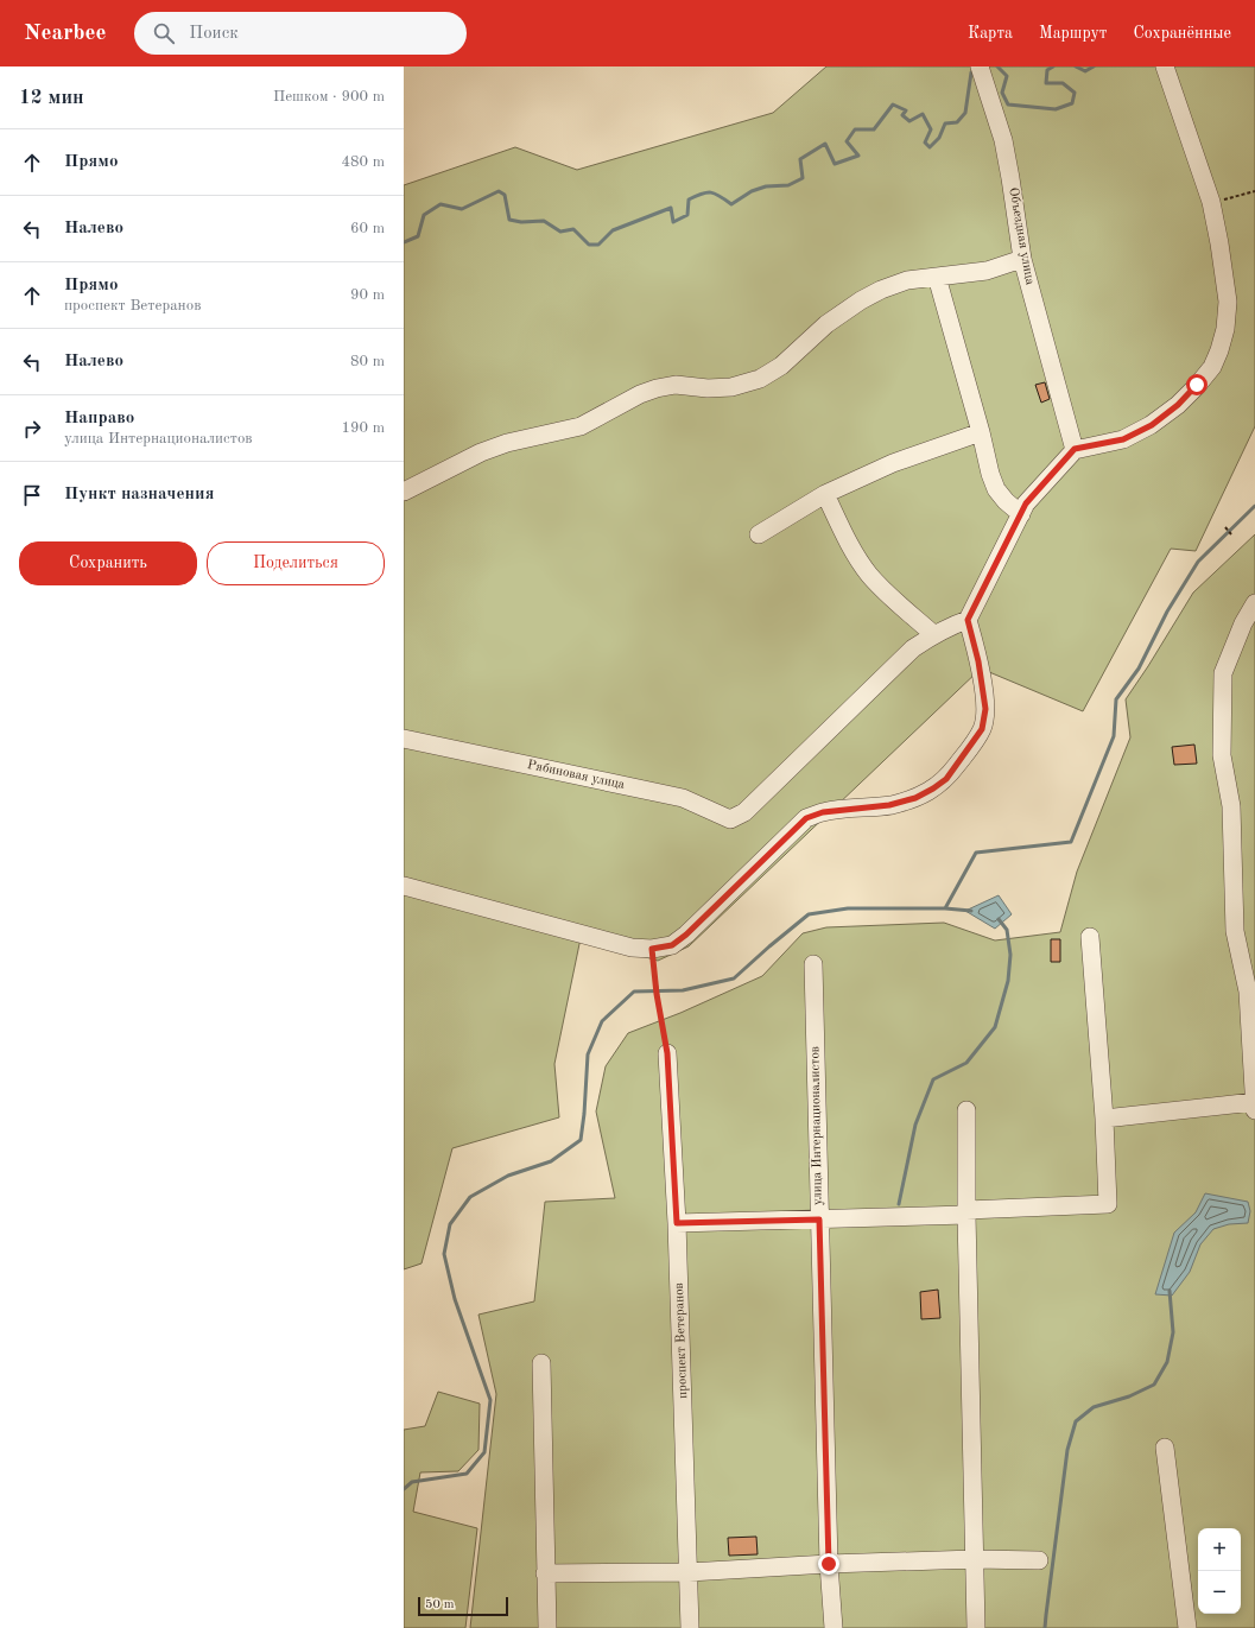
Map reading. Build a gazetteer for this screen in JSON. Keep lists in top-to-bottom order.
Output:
{
  "streets": {
    "street": [
      "Объездная улица",
      "Рябиновая улица",
      "улица Интернационалистов",
      "проспект Ветеранов"
    ]
  },
  "scale_bar": "50 m",
  "page": {
    "header": "Nearbee",
    "search": "Поиск",
    "nav": ["Карта", "Маршрут", "Сохранённые"],
    "heading": ["12 мин", "Пешком · 900 m"],
    "list": [
      ["Прямо", "480 m"],
      ["Налево", "60 m"],
      ["Прямо", "проспект Ветеранов", "90 m"],
      ["Налево", "80 m"],
      ["Направо", "улица Интернационалистов", "190 m"],
      "Пункт назначения"
    ],
    "buttons": ["Сохранить", "Поделиться"],
    "map_buttons": ["+", "−"],
    "scale": "50 m"
  }
}
